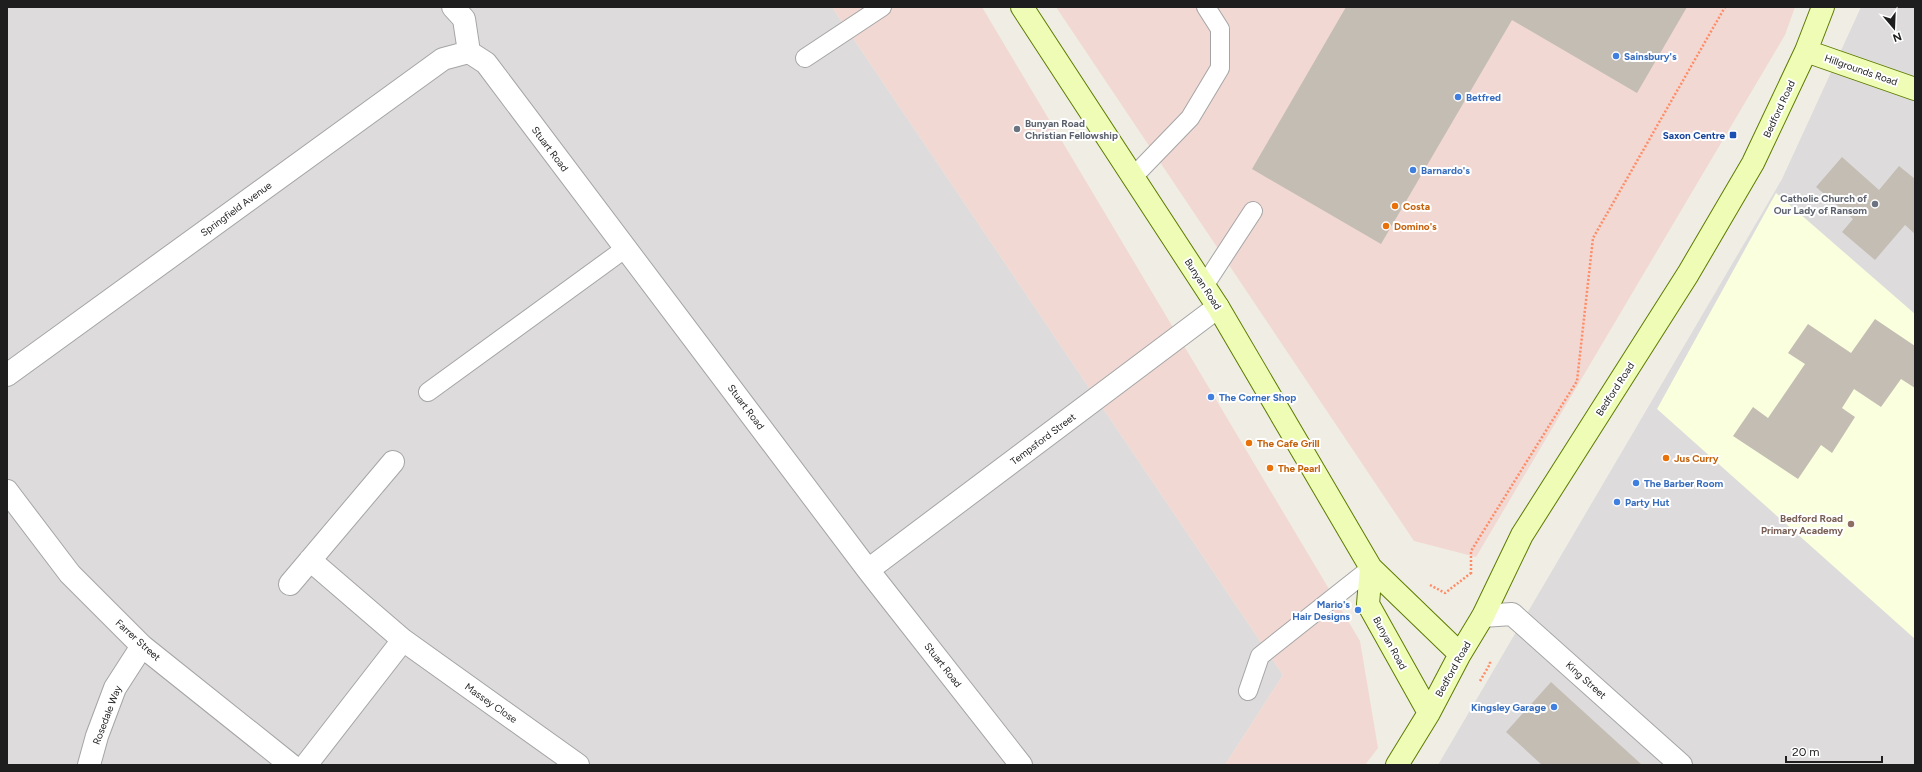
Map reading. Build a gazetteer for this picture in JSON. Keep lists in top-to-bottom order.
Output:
{
  "streets": {
    "street": [
      "Hillgrounds Road",
      "Bedford Road",
      "Stuart Road",
      "Springfield Avenue",
      "Bunyan Road",
      "Tempsford Street",
      "Farrer Street",
      "King Street",
      "Massey Close",
      "Rosedale Way"
    ]
  },
  "crossings": [
    ["Hillgrounds Road", "Bedford Road"],
    ["Bedford Road", "Bunyan Road"],
    ["Bedford Road", "King Street"],
    ["Stuart Road", "Springfield Avenue"],
    ["Stuart Road", "Tempsford Street"],
    ["Bunyan Road", "Tempsford Street"],
    ["Farrer Street", "Rosedale Way"]
  ],
  "places": {
    "other": [
      "Sainsbury's",
      "Betfred",
      "Bunyan Road Christian Fellowship",
      "Barnardo's",
      "Catholic Church of Our Lady of Ransom",
      "Costa",
      "Domino's",
      "The Corner Shop",
      "The Cafe Grill",
      "Jus Curry",
      "The Pearl",
      "The Barber Room",
      "Party Hut",
      "Bedford Road Primary Academy",
      "Mario's Hair Designs",
      "Kingsley Garage"
    ],
    "transit": ["Saxon Centre"]
  },
  "scale_bar": "20 m",
  "north": "bottom"
}
